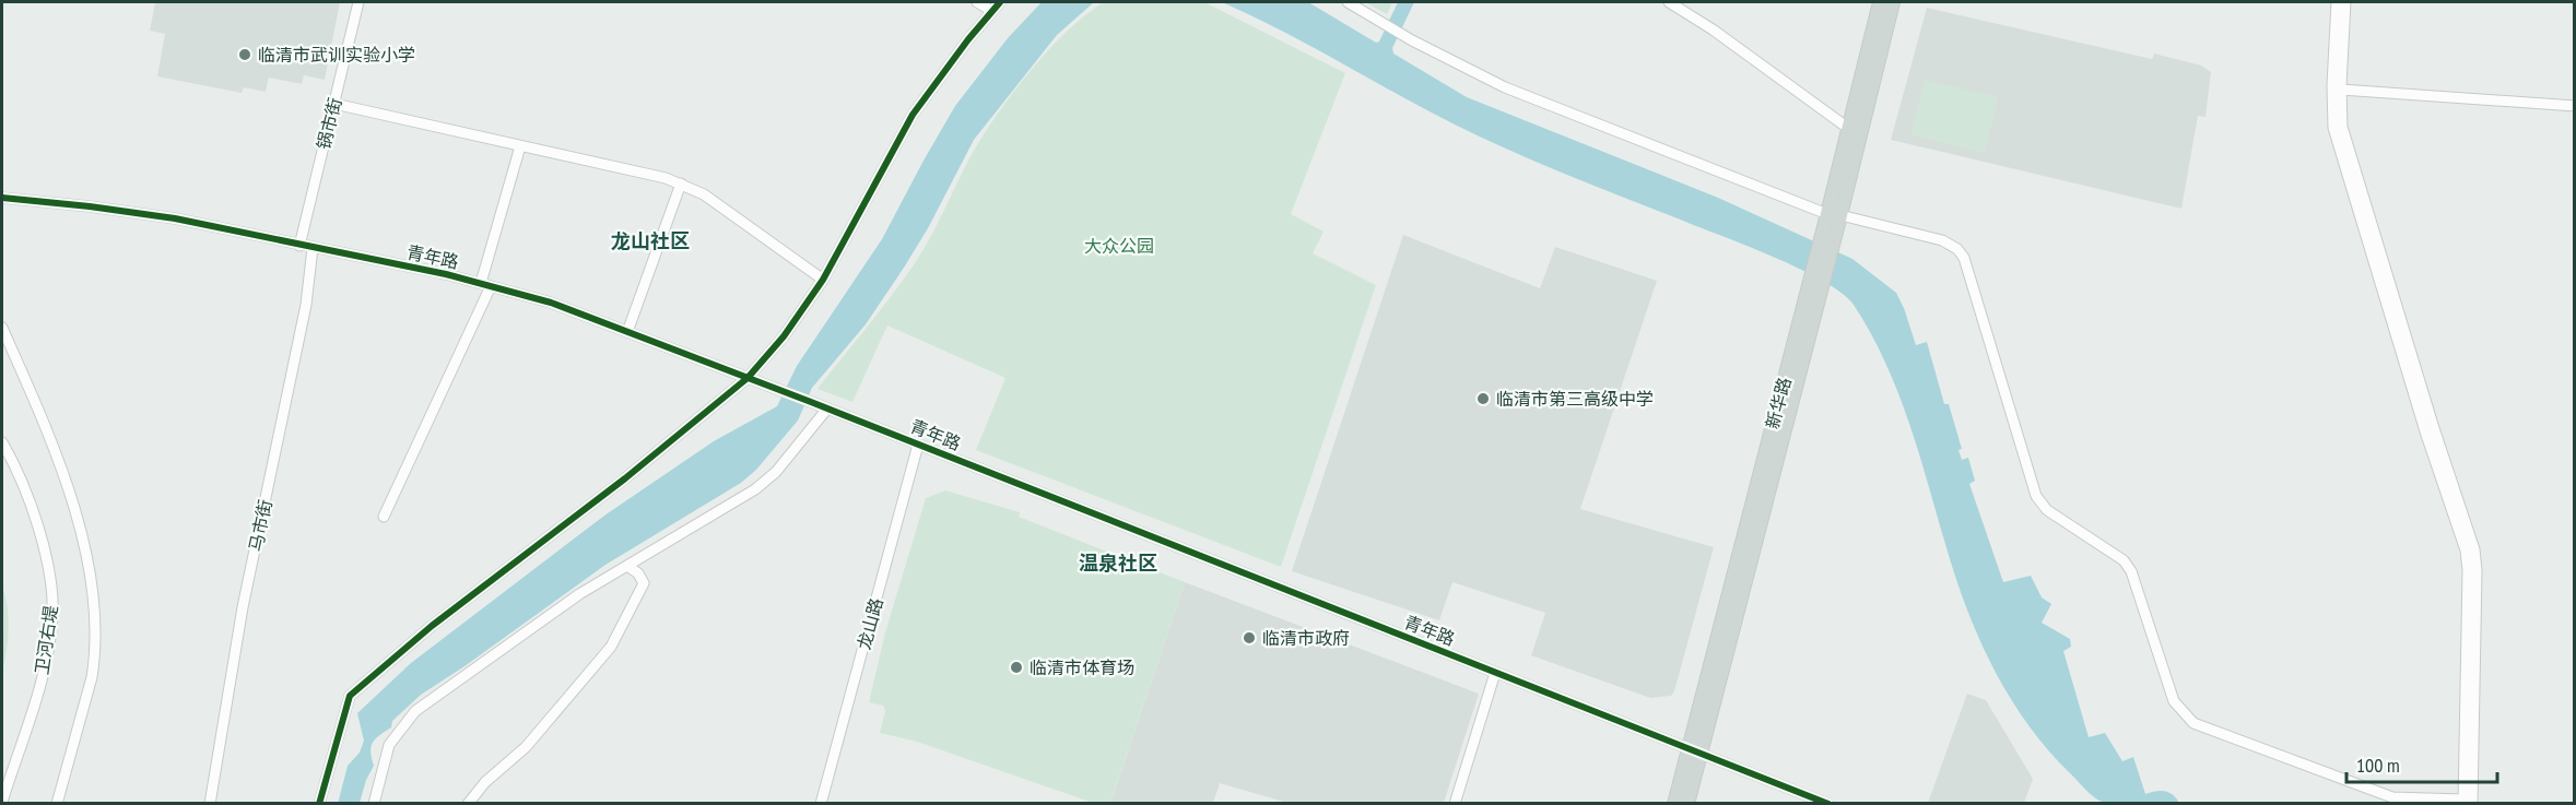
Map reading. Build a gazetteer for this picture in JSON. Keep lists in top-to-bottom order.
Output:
{
  "streets": {
    "main road": ["新华路"],
    "street": [
      "锅市街",
      "青年路",
      "马市街",
      "龙山路",
      "卫河右堤"
    ]
  },
  "crossings": [
    ["锅市街", "青年路"],
    ["青年路", "新华路"],
    ["青年路", "马市街"],
    ["青年路", "龙山路"]
  ],
  "districts": ["龙山社区", "温泉社区"],
  "parks": ["大众公园"],
  "places": [
    "临清市武训实验小学",
    "临清市第三高级中学",
    "临清市政府",
    "临清市体育场"
  ],
  "scale_bar": "100 m"
}
